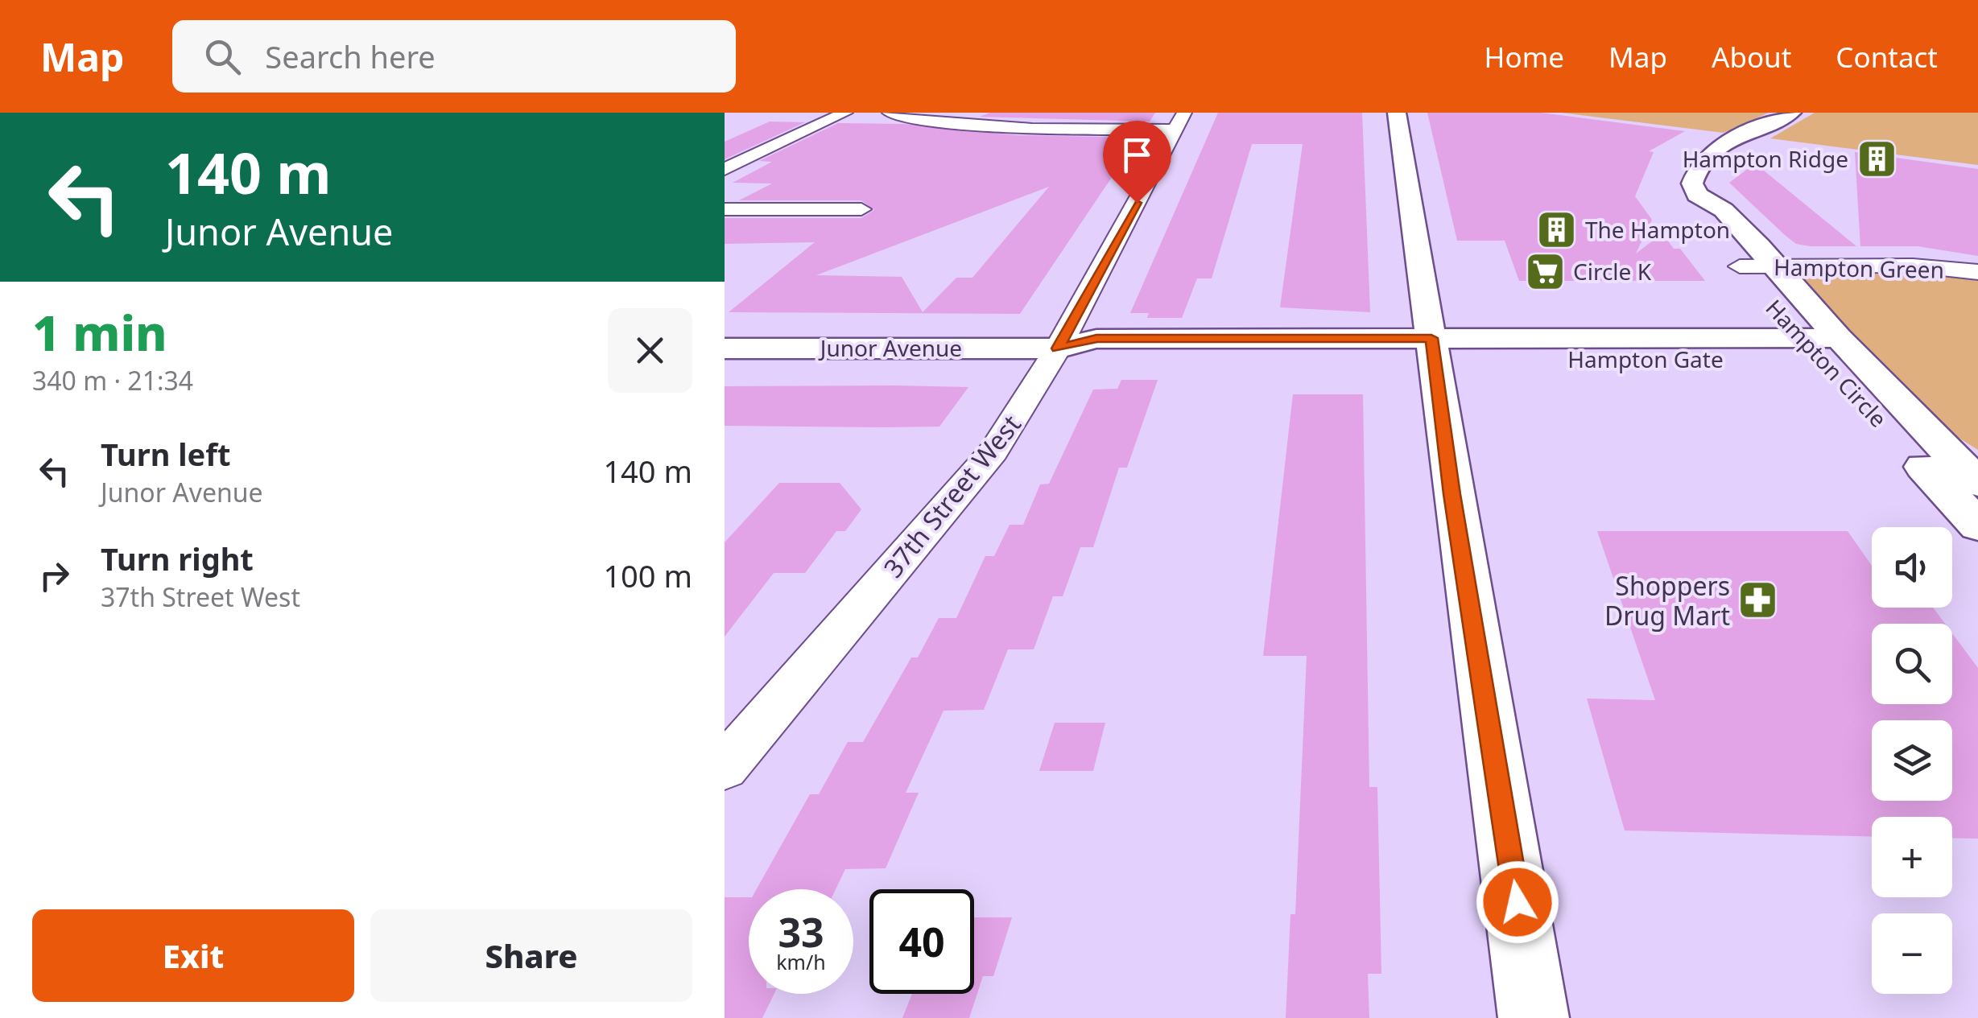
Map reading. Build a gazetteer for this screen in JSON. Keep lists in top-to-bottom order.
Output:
{
  "streets": {
    "street": [
      "Hampton Green",
      "Junor Avenue",
      "Hampton Gate",
      "Hampton Circle",
      "37th Street West"
    ]
  },
  "crossings": [
    ["Hampton Green", "Hampton Circle"],
    ["Junor Avenue", "Hampton Gate"],
    ["Junor Avenue", "37th Street West"],
    ["Hampton Gate", "Hampton Circle"]
  ],
  "places": {
    "building": ["Hampton Ridge", "The Hampton"],
    "supermarket": ["Circle K"],
    "pharmacy": ["Shoppers Drug Mart"]
  },
  "page": {
    "header": "Map",
    "search": "Search here",
    "nav": [
      "Home",
      "Map",
      "About",
      "Contact"
    ],
    "turn": ["140 m", "Junor Avenue"],
    "heading": ["1 min", "340 m · 21:34"],
    "list": [
      {
        "name": "Turn left",
        "note": "Junor Avenue",
        "value": "140 m"
      },
      {
        "name": "Turn right",
        "note": "37th Street West",
        "value": "100 m"
      }
    ],
    "map_buttons": ["+", "−"],
    "speed": "33 km/h",
    "limit": "40",
    "buttons": ["Exit", "Share"]
  }
}
